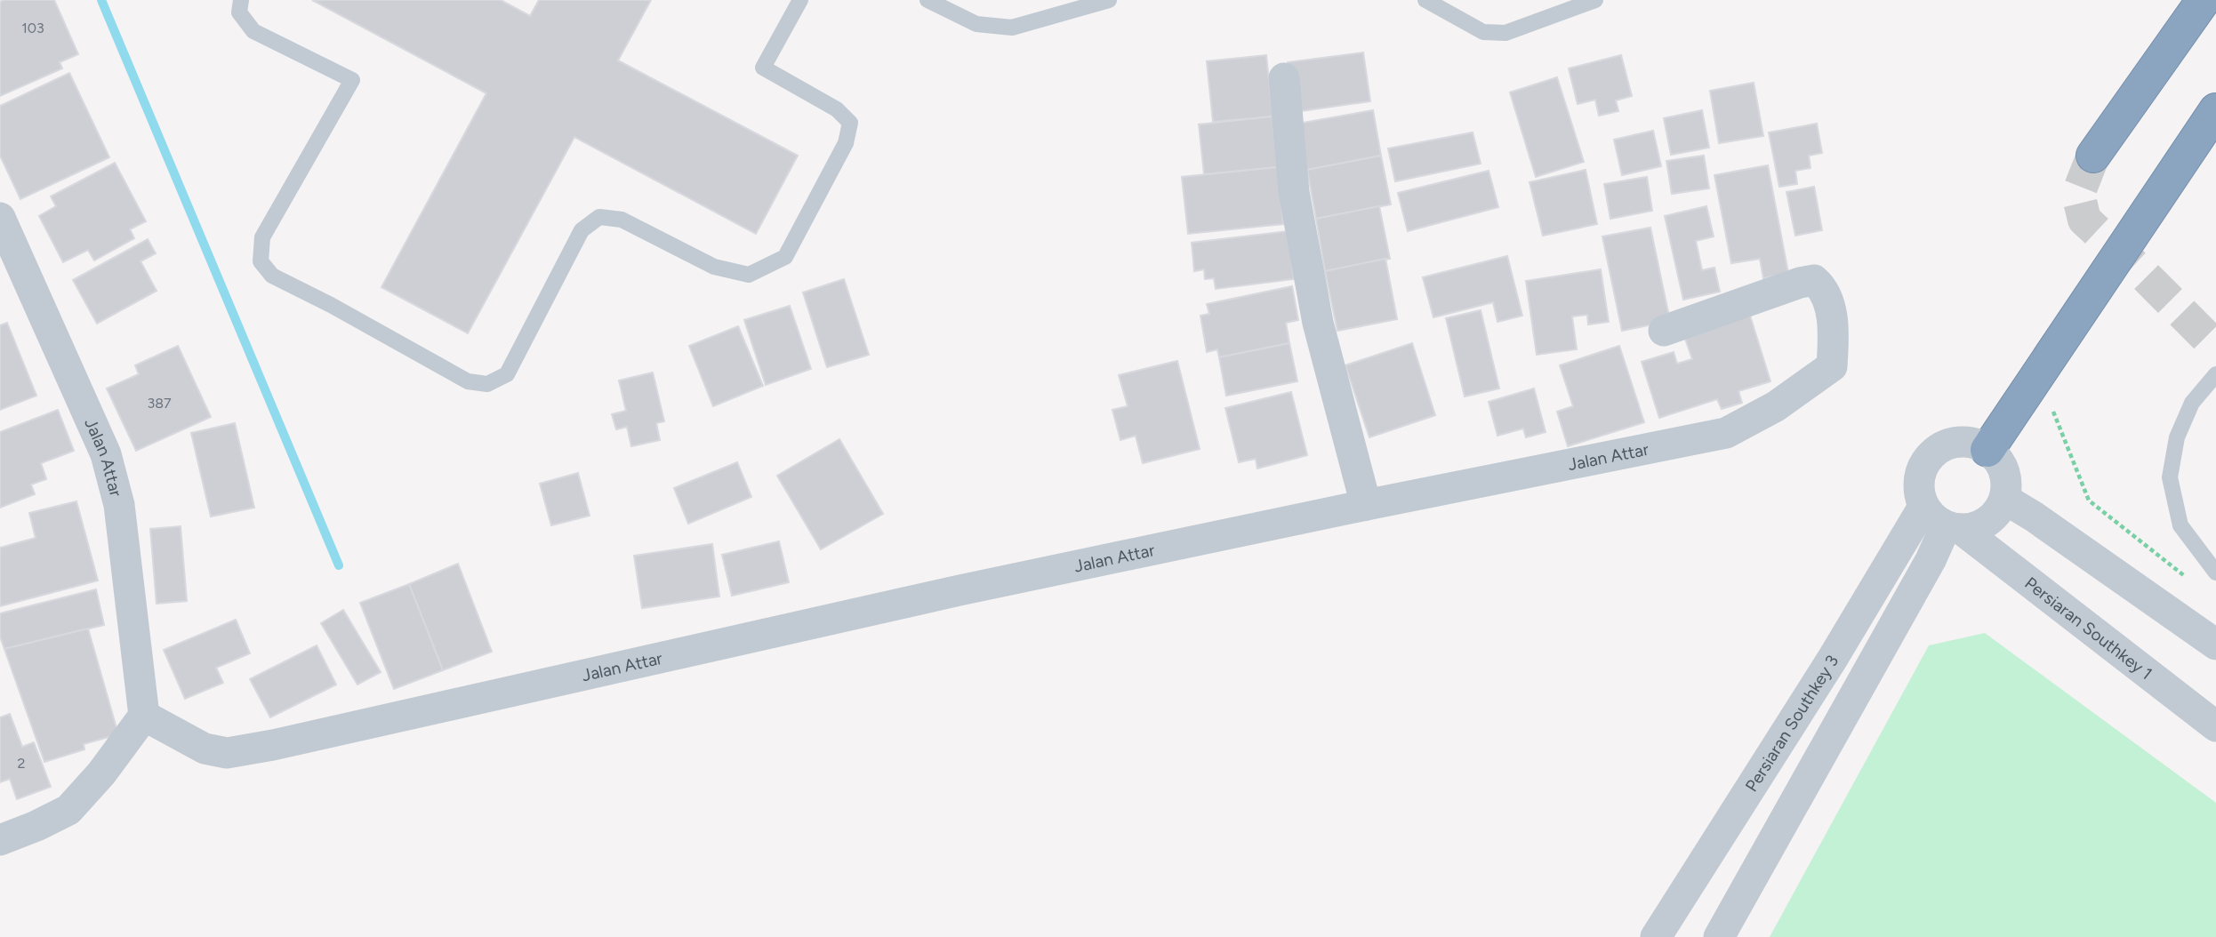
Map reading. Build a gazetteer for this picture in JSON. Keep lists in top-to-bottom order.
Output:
{
  "streets": {
    "street": ["Jalan Attar", "Persiaran Southkey 1", "Persiaran Southkey 3"]
  },
  "crossings": [
    ["Persiaran Southkey 1", "Persiaran Southkey 3"]
  ],
  "house_numbers": ["103", "387", "2"]
}
